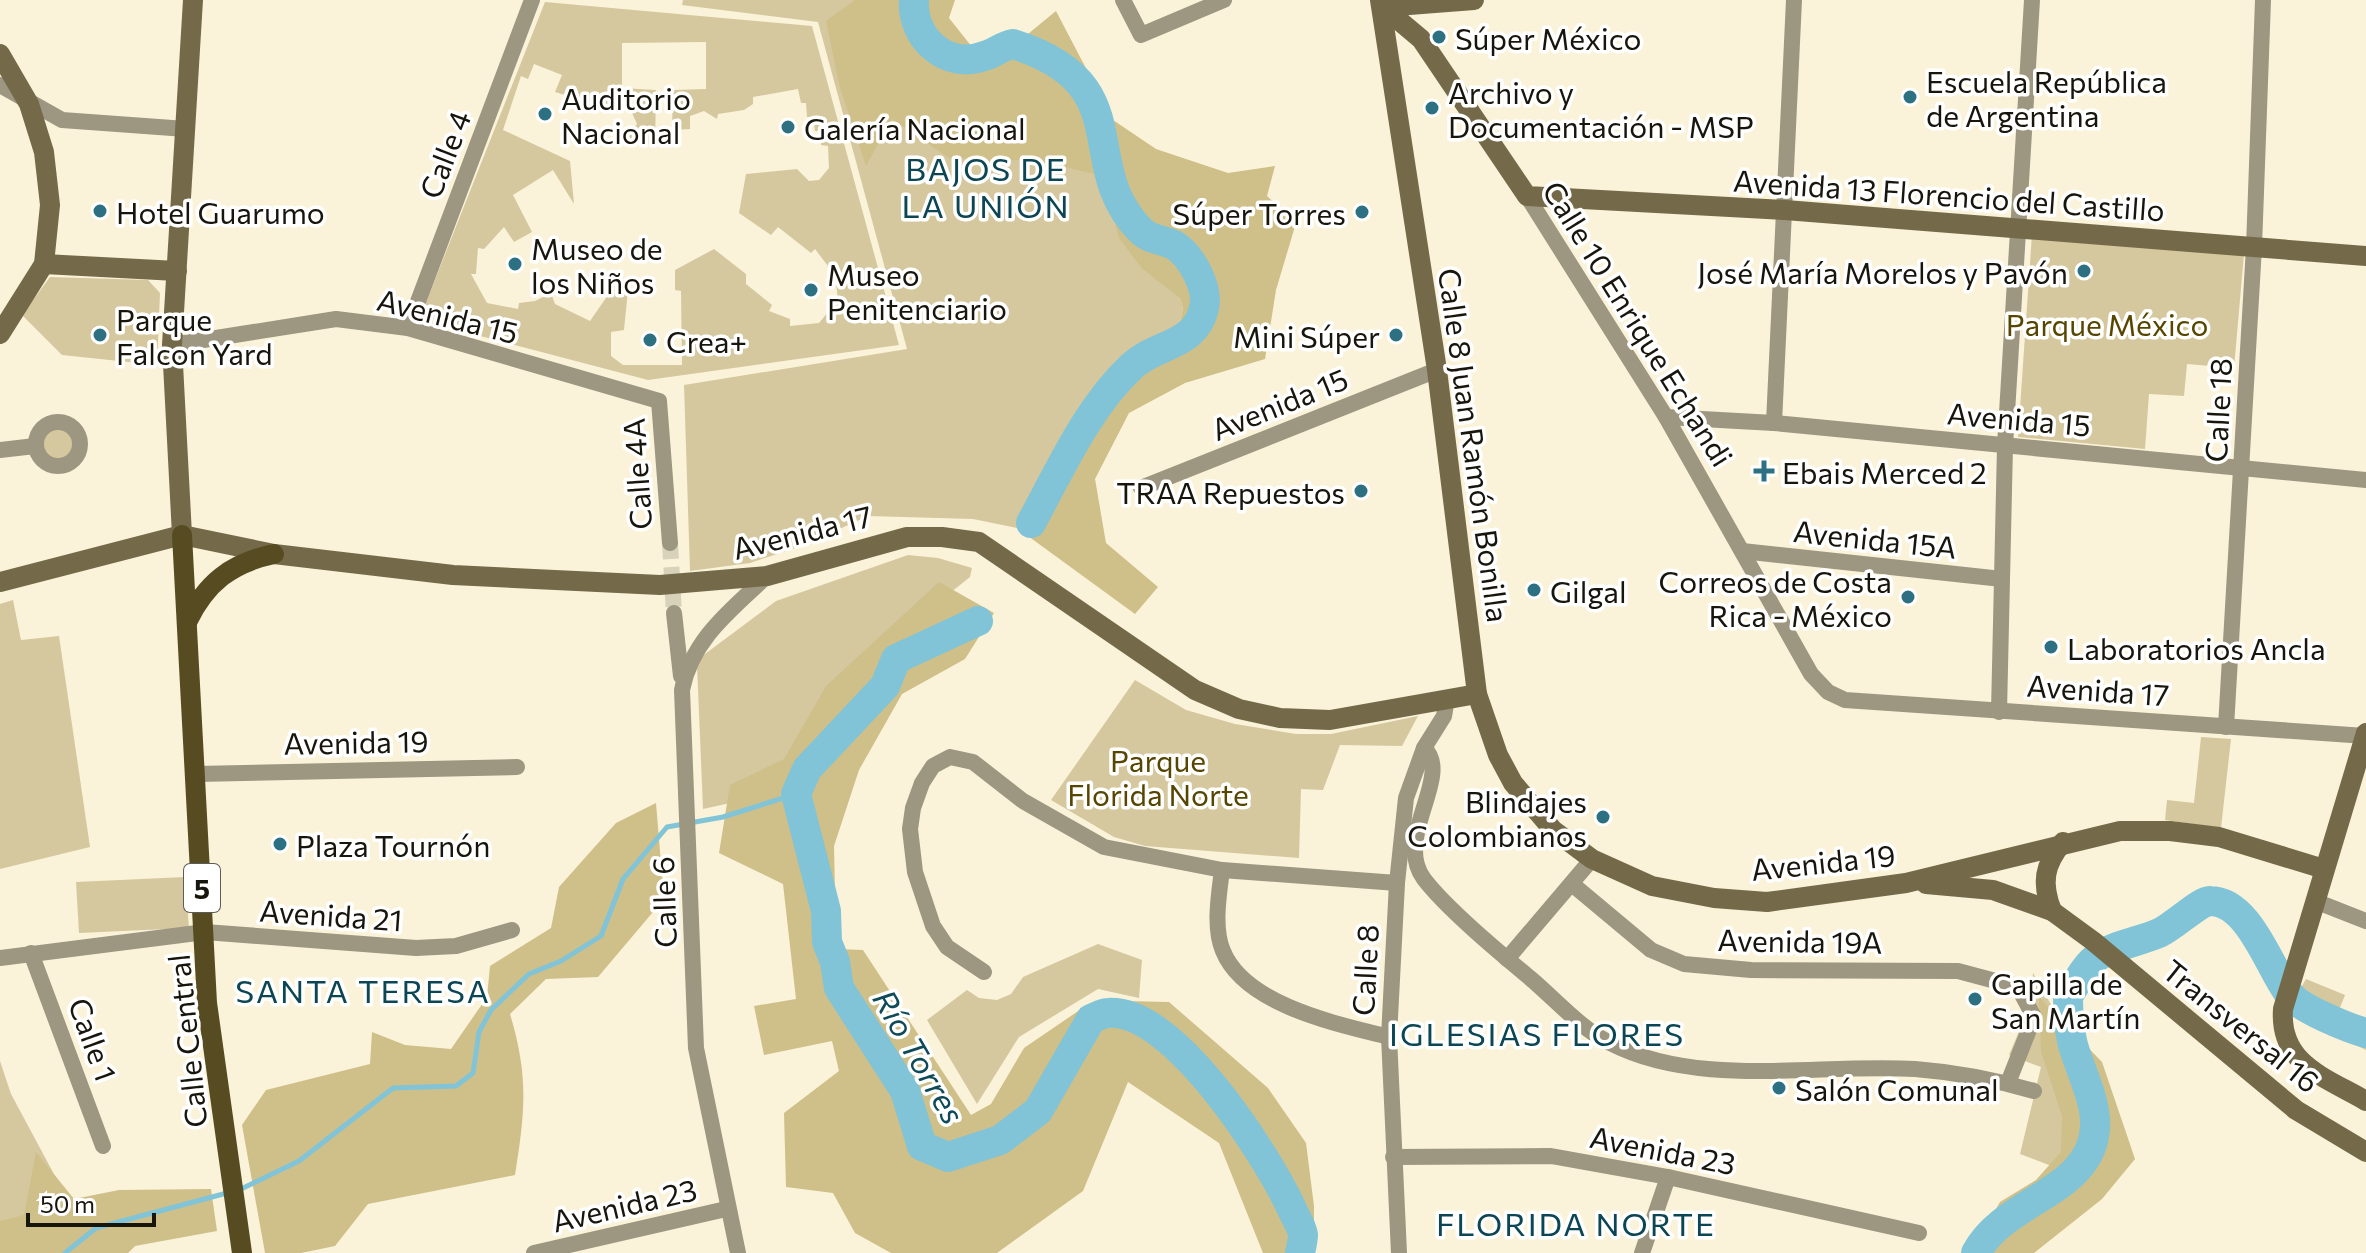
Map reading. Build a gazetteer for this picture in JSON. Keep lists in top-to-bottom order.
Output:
{
  "streets": {
    "main road": ["5", "Calle Central"],
    "street": [
      "Calle 4",
      "Avenida 13 Florencio del Castillo",
      "Avenida 15",
      "Calle 10 Enrique Echandi",
      "Calle 18",
      "Calle 8 Juan Ramón Bonilla",
      "Calle 4A",
      "Avenida 17",
      "Avenida 15A",
      "Avenida 19",
      "Calle 6",
      "Avenida 21",
      "Avenida 19A",
      "Calle 8",
      "Transversal 16",
      "Calle 1",
      "Avenida 23"
    ]
  },
  "crossings": [
    ["Calle 4", "Avenida 15"],
    ["Avenida 13 Florencio del Castillo", "Calle 10 Enrique Echandi"],
    ["Avenida 13 Florencio del Castillo", "Calle 18"],
    ["Avenida 15", "Calle 10 Enrique Echandi"],
    ["Avenida 15", "Calle 18"],
    ["Avenida 15", "Calle 8 Juan Ramón Bonilla"],
    ["Avenida 15", "Calle 4A"],
    ["Calle 10 Enrique Echandi", "Calle 8 Juan Ramón Bonilla"],
    ["Calle 10 Enrique Echandi", "Avenida 17"],
    ["Calle 10 Enrique Echandi", "Avenida 15A"],
    ["Calle 18", "Avenida 17"],
    ["Calle 8 Juan Ramón Bonilla", "Avenida 17"],
    ["Calle 8 Juan Ramón Bonilla", "Avenida 19"],
    ["Avenida 17", "Calle 6"],
    ["Avenida 17", "Calle 8"],
    ["Avenida 17", "Calle Central"],
    ["Avenida 19", "Transversal 16"],
    ["Avenida 19", "Calle Central"],
    ["Calle 6", "Avenida 23"],
    ["Avenida 21", "Calle 1"],
    ["Avenida 21", "Calle Central"],
    ["Calle 8", "Avenida 23"]
  ],
  "districts": [
    "BAJOS DE LA UNIÓN",
    "SANTA TERESA",
    "IGLESIAS FLORES",
    "FLORIDA NORTE"
  ],
  "water": ["Río Torres"],
  "parks": ["Parque México", "Parque Florida Norte"],
  "places": {
    "other": [
      "Súper México",
      "Escuela República de Argentina",
      "Archivo y Documentación - MSP",
      "Auditorio Nacional",
      "Galería Nacional",
      "Hotel Guarumo",
      "Súper Torres",
      "Museo de los Niños",
      "José María Morelos y Pavón",
      "Museo Penitenciario",
      "Parque Falcon Yard",
      "Mini Súper",
      "Crea+",
      "TRAA Repuestos",
      "Gilgal",
      "Correos de Costa Rica - México",
      "Laboratorios Ancla",
      "Blindajes Colombianos",
      "Plaza Tournón",
      "Capilla de San Martín",
      "Salón Comunal"
    ],
    "health": ["Ebais Merced 2"]
  },
  "scale_bar": "50 m"
}
